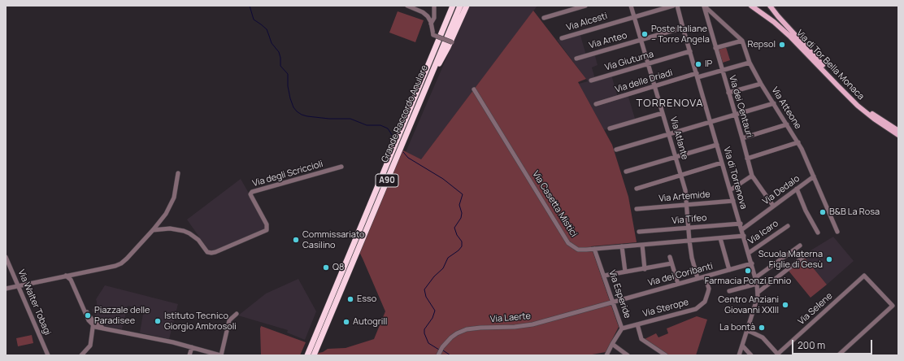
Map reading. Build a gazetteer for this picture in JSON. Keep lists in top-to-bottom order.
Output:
{
  "streets": {
    "highway": ["Grande Raccordo Anulare", "A90"],
    "main road": ["Via di Tor Bella Monaca"],
    "street": [
      "Via Alcesti",
      "Via Anteo",
      "Via Giuturna",
      "Via delle Driadi",
      "Via dei Centauri",
      "Via Atteone",
      "Via Atlante",
      "Via degli Scriccioli",
      "Via di Torrenova",
      "Via Dedalo",
      "Via Artemide",
      "Via Casetta Mistici",
      "Via Tifeo",
      "Via Icaro",
      "Via dei Coribanti",
      "Via Esperide",
      "Via Walter Tobagi",
      "Via Sterope",
      "Via Selene",
      "Via Laerte"
    ]
  },
  "crossings": [
    ["Via Alcesti", "Via Atlante"],
    ["Via Anteo", "Via Atlante"],
    ["Via Anteo", "Via di Torrenova"],
    ["Via Giuturna", "Via Atlante"],
    ["Via Giuturna", "Via di Torrenova"],
    ["Via delle Driadi", "Via dei Centauri"],
    ["Via delle Driadi", "Via Atteone"],
    ["Via delle Driadi", "Via Atlante"],
    ["Via delle Driadi", "Via di Torrenova"],
    ["Via dei Centauri", "Via Atteone"],
    ["Via dei Centauri", "Via Dedalo"],
    ["Via Atteone", "Via Dedalo"],
    ["Via Atlante", "Via Artemide"],
    ["Via Atlante", "Via Casetta Mistici"],
    ["Via Atlante", "Via Tifeo"],
    ["Via Atlante", "Via dei Coribanti"],
    ["Via di Torrenova", "Via Dedalo"],
    ["Via di Torrenova", "Via Artemide"],
    ["Via di Torrenova", "Via Casetta Mistici"],
    ["Via di Torrenova", "Via Tifeo"],
    ["Via di Torrenova", "Via Icaro"],
    ["Via di Torrenova", "Via dei Coribanti"],
    ["Via Casetta Mistici", "Via Esperide"],
    ["Via dei Coribanti", "Via Esperide"],
    ["Via dei Coribanti", "Via Sterope"],
    ["Via dei Coribanti", "Via Laerte"],
    ["Via Esperide", "Via Sterope"],
    ["Via Esperide", "Via Laerte"]
  ],
  "districts": ["TORRENOVA"],
  "places": [
    "Poste Italiane – Torre Angela",
    "Repsol",
    "IP",
    "B&B La Rosa",
    "Commissariato Casilino",
    "Scuola Materna Figlie di Gesù",
    "Q8",
    "Farmacia Ponzi Ennio",
    "Esso",
    "Centro Anziani Giovanni XXIII",
    "Piazzale delle Paradisee",
    "Istituto Tecnico Giorgio Ambrosoli",
    "Autogrill",
    "La bontà"
  ],
  "scale_bar": "200 m"
}
